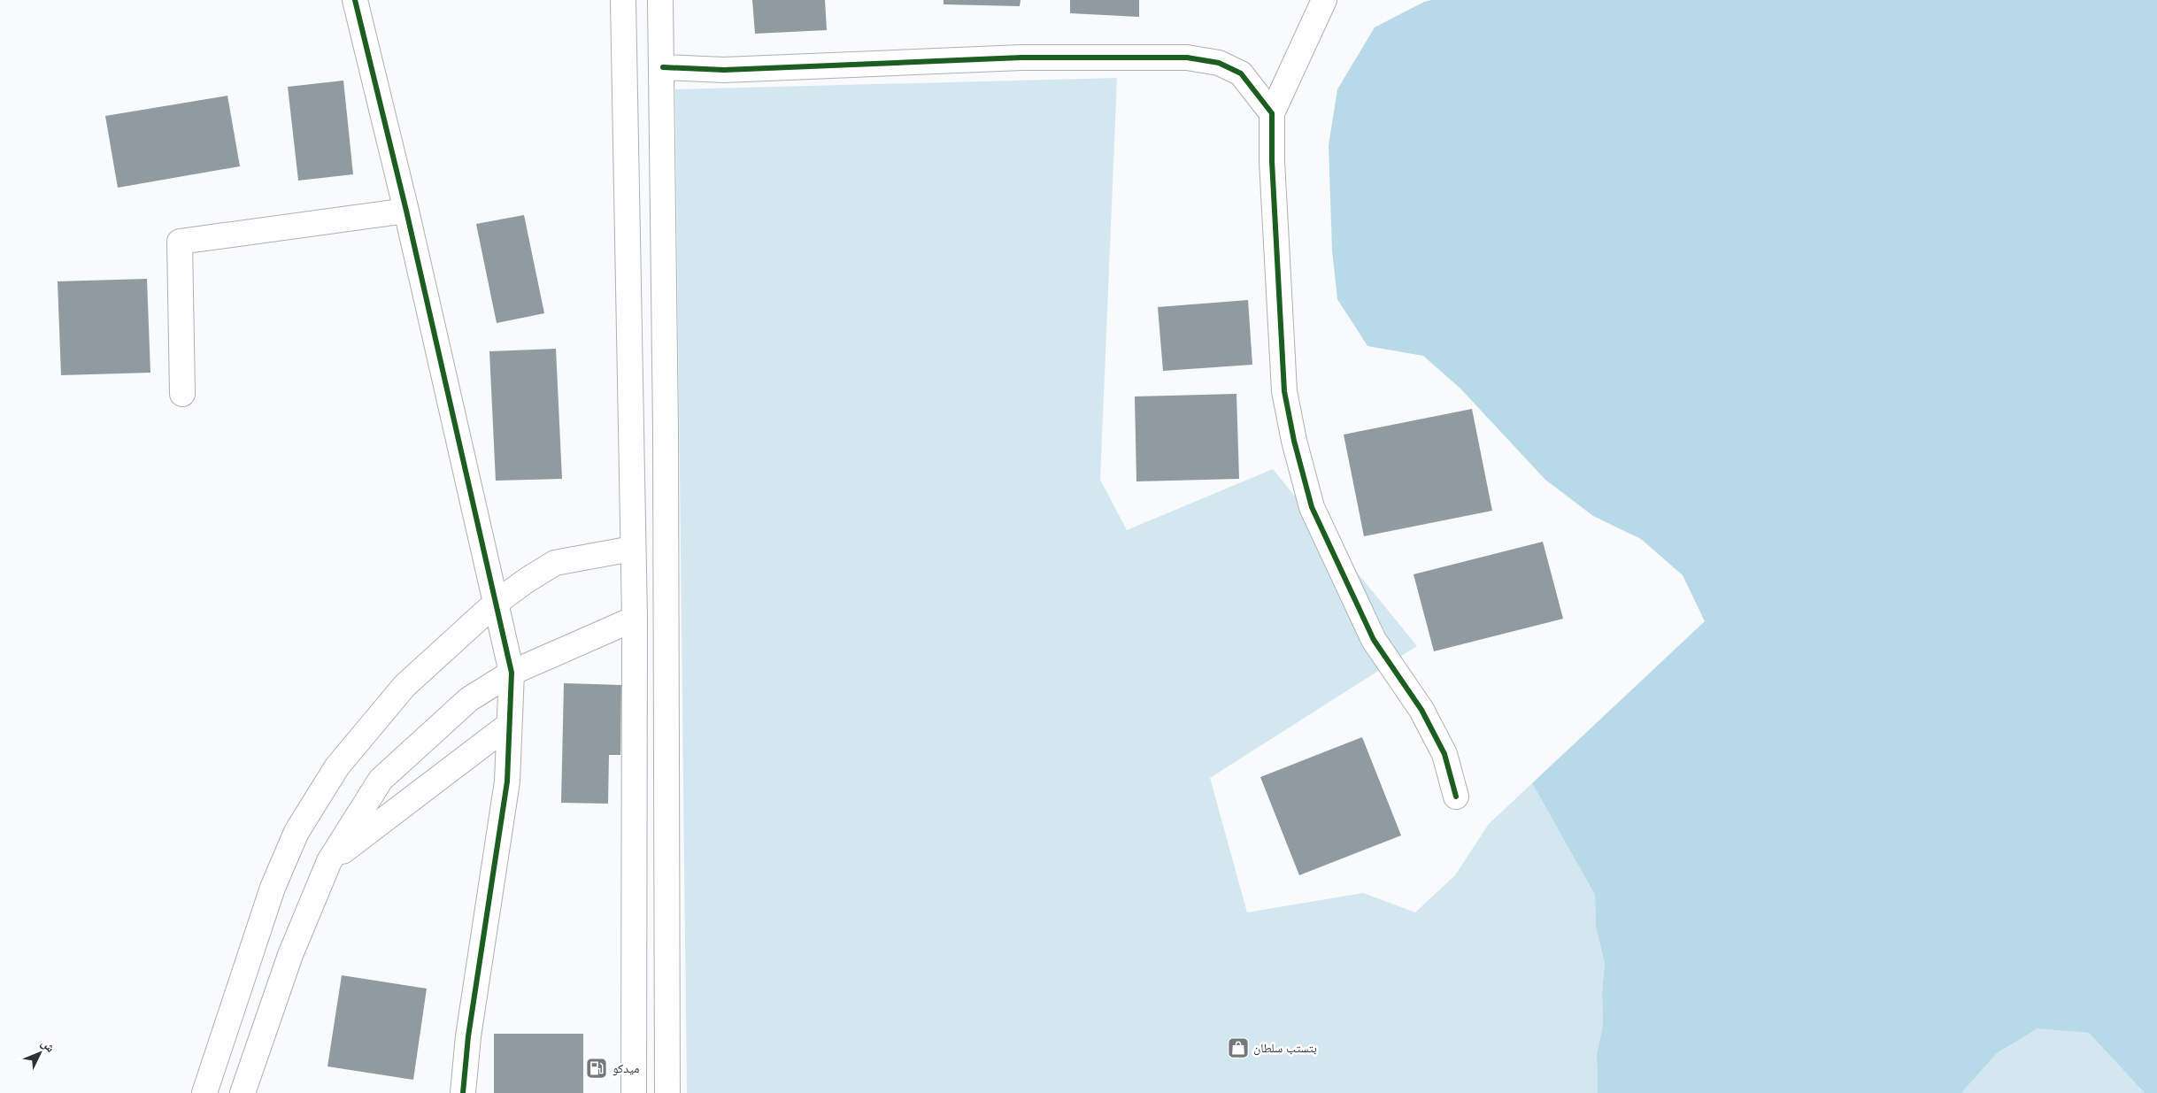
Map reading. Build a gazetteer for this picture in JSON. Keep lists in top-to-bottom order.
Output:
{
  "places": {
    "shop": ["بتستب سلطان"],
    "fuel station": ["ميدكو"]
  },
  "north": "top right"
}
